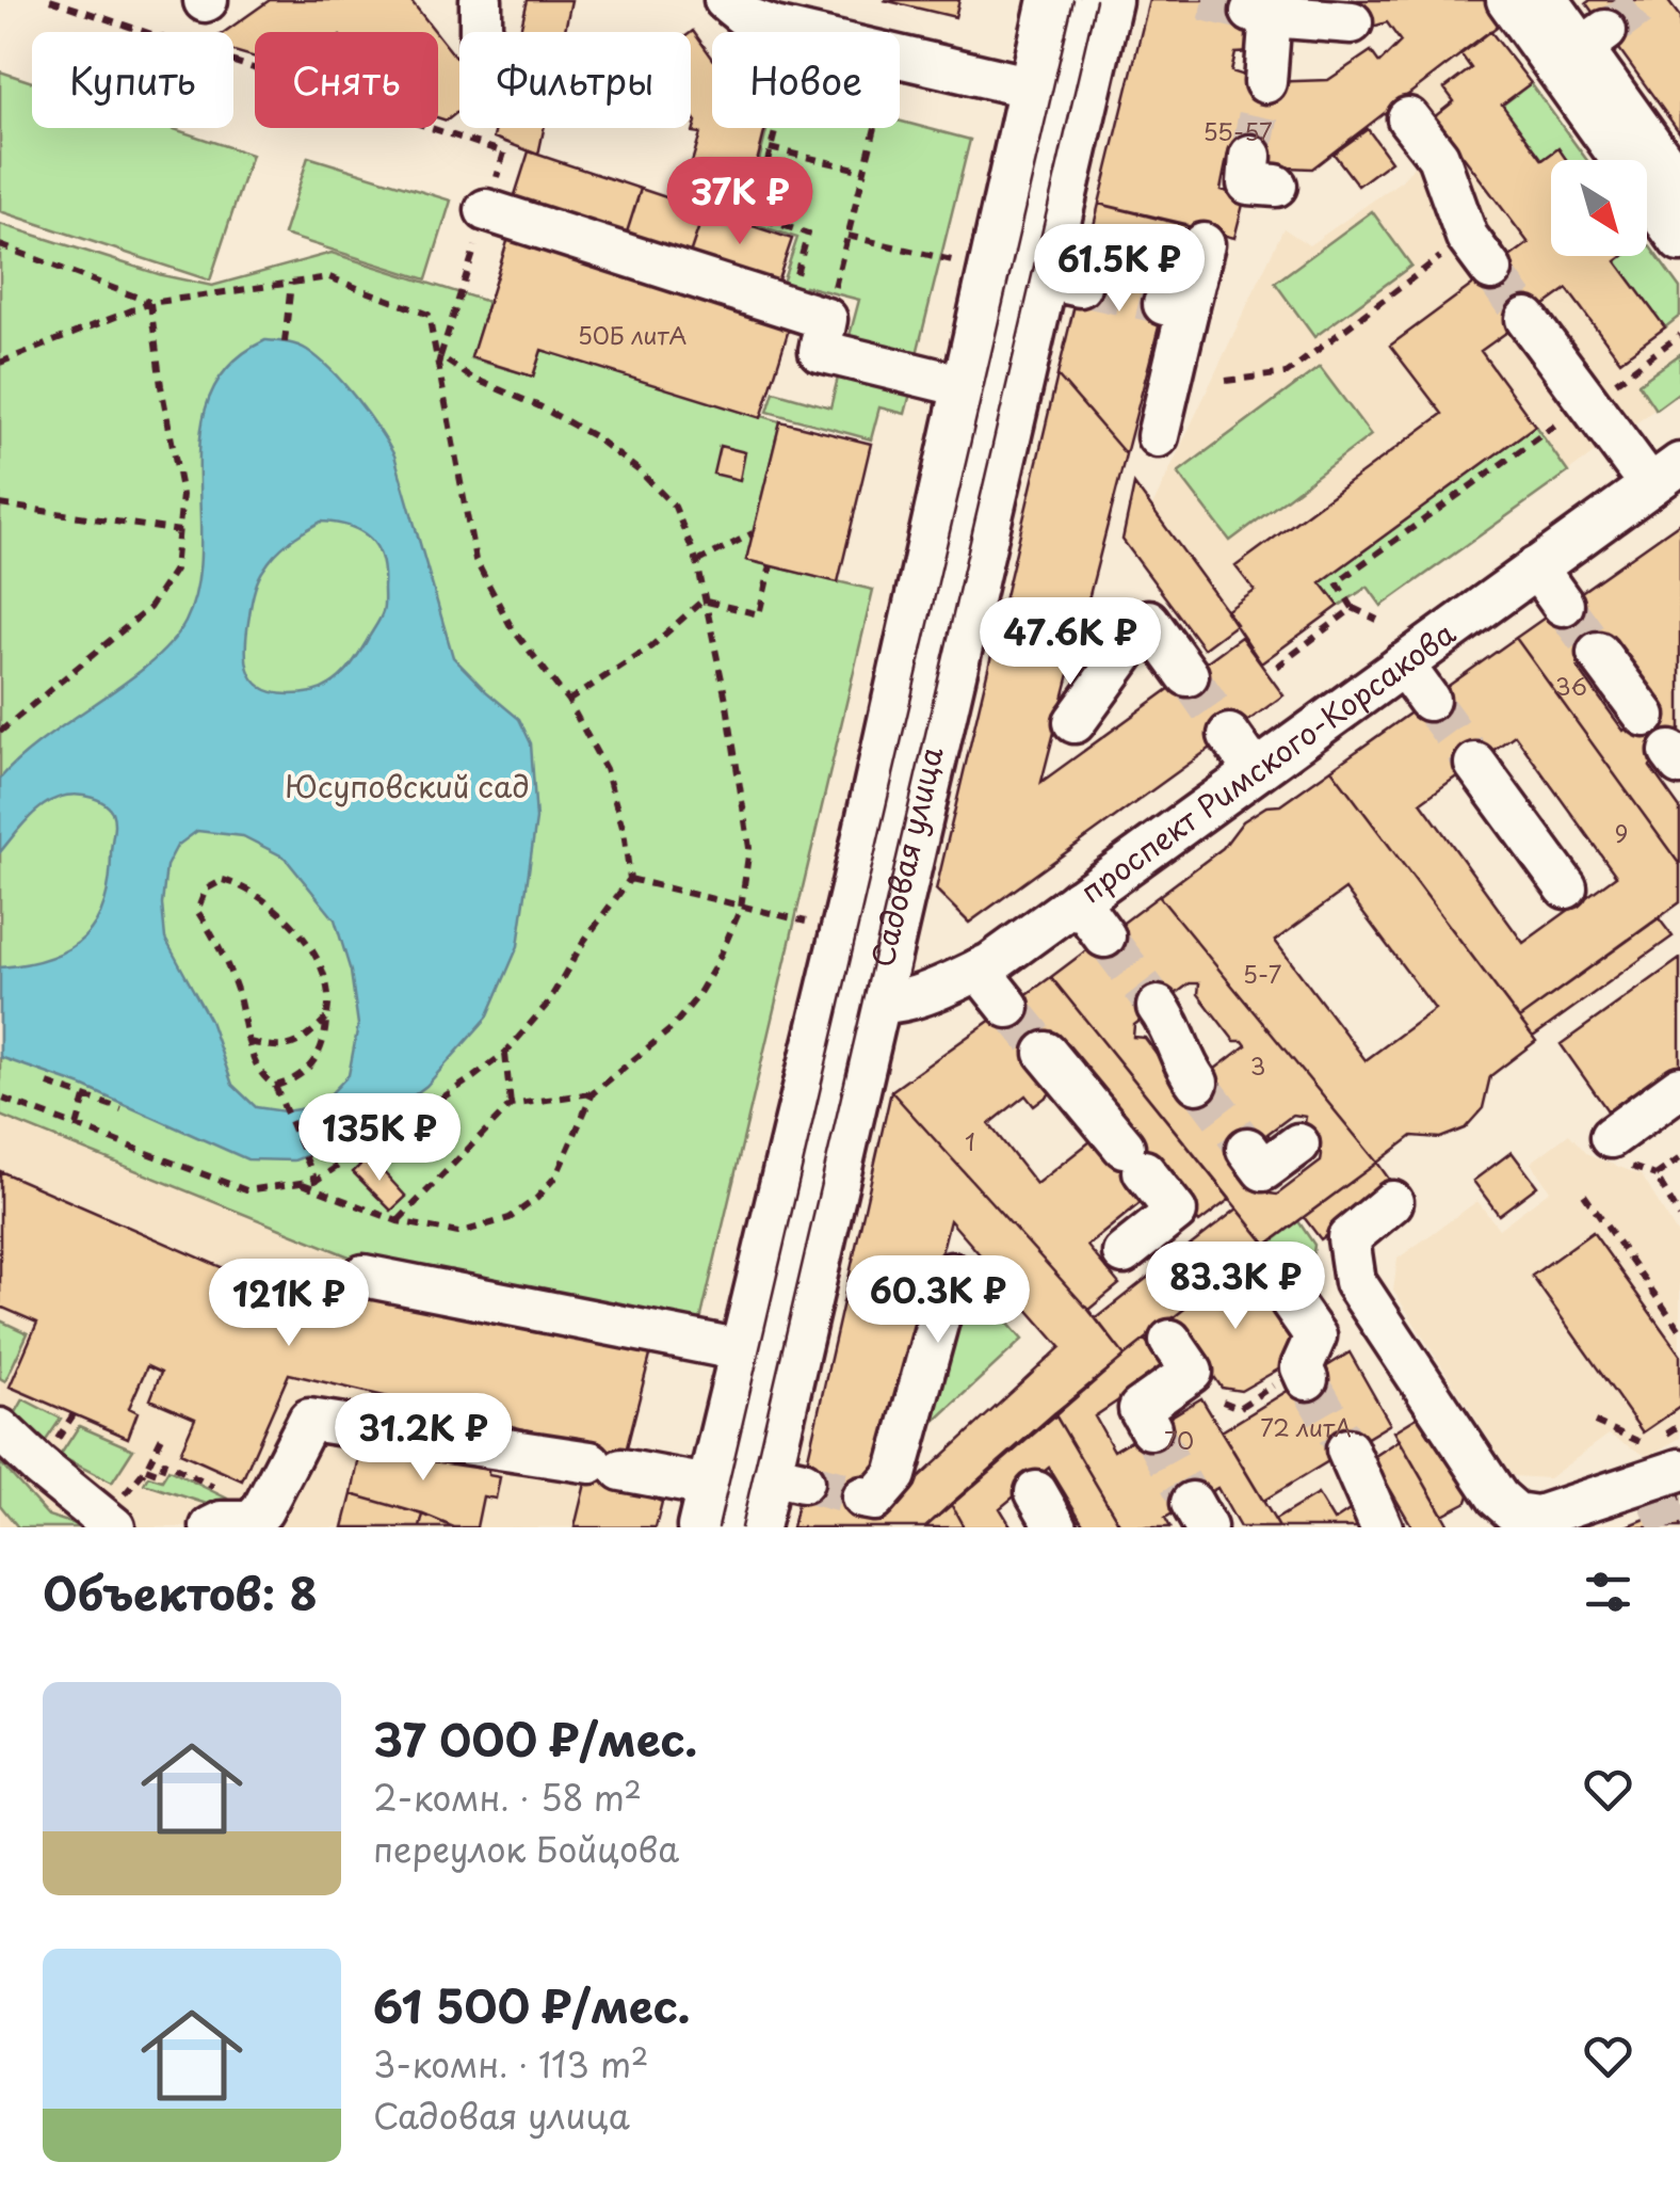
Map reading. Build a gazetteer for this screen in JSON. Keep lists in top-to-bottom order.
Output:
{
  "streets": {
    "main road": ["Садовая улица"],
    "street": ["проспект Римского-Корсакова"]
  },
  "crossings": [
    ["проспект Римского-Корсакова", "Садовая улица"]
  ],
  "parks": ["Юсуповский сад"],
  "house_numbers": [
    "55-57",
    "50Б литА",
    "36",
    "9",
    "5-7",
    "3",
    "1",
    "72 литЛ",
    "70"
  ],
  "north": "bottom right",
  "page": {
    "chip": [
      "Купить",
      "Снять",
      "Фильтры",
      "Новое"
    ],
    "price": [
      "37K ₽",
      "61.5K ₽",
      "47.6K ₽",
      "135K ₽",
      "83.3K ₽",
      "60.3K ₽",
      "121K ₽",
      "31.2K ₽"
    ],
    "heading": "Объектов: 8",
    "list": [
      {
        "name": "37 000 ₽/мес.",
        "note": "2-комн. · 58 m² · переулок Бойцова"
      },
      {
        "name": "61 500 ₽/мес.",
        "note": "3-комн. · 113 m² · Садовая улица"
      }
    ]
  }
}
